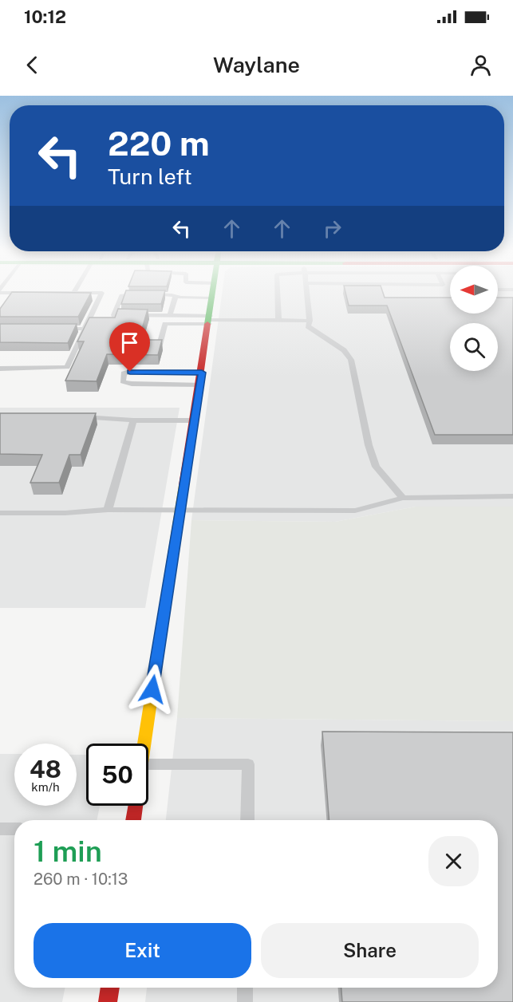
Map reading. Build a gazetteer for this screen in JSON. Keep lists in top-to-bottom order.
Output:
{
  "north": "left",
  "page": {
    "status": "10:12",
    "header": "Waylane",
    "turn": ["220 m", "Turn left"],
    "speed": "48 km/h",
    "limit": "50",
    "heading": ["1 min", "260 m · 10:13"],
    "buttons": ["Exit", "Share"]
  }
}
